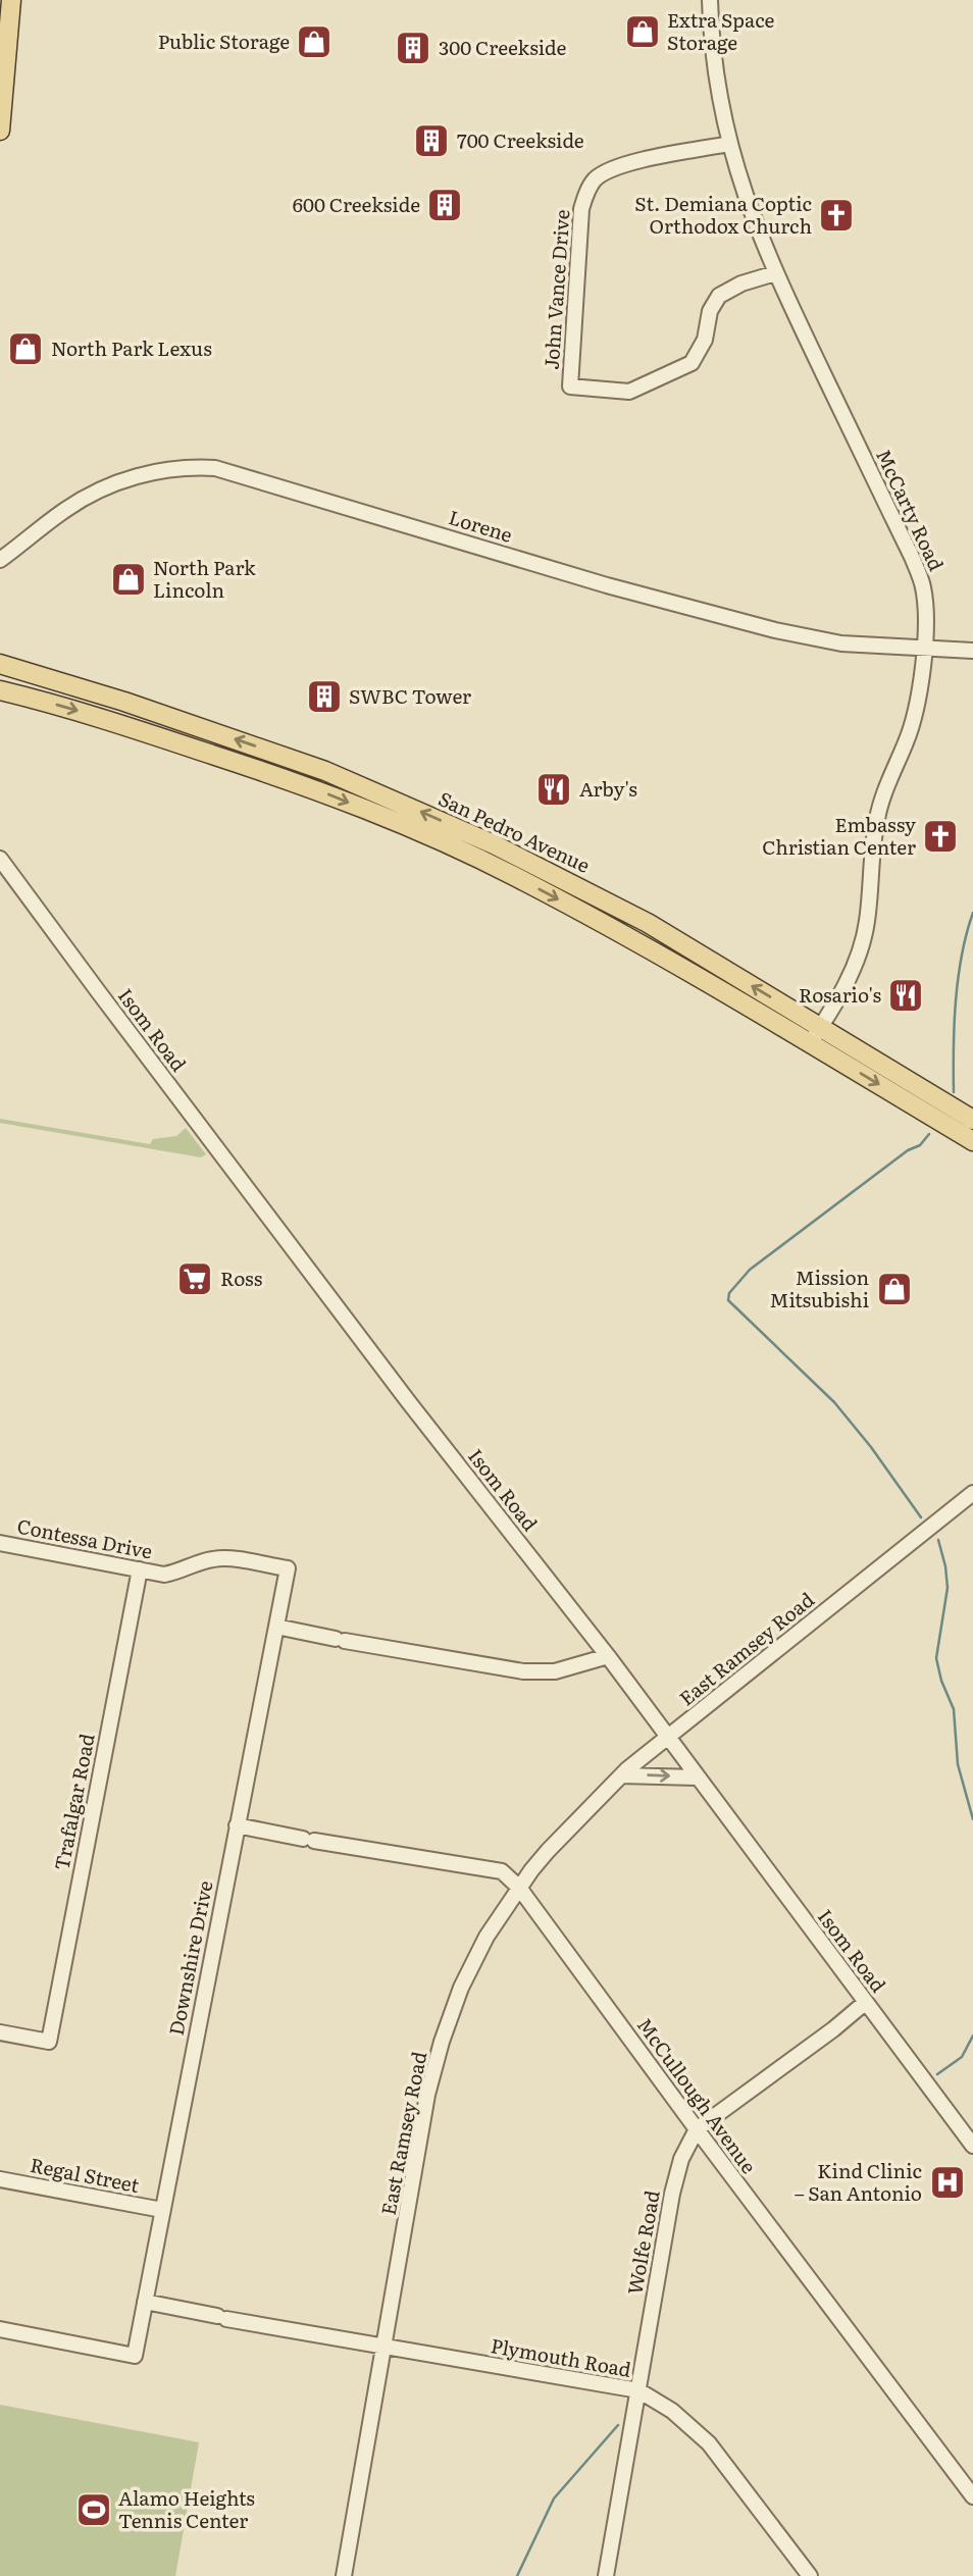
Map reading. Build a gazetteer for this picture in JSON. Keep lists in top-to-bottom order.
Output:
{
  "streets": {
    "main road": ["San Pedro Avenue"],
    "street": [
      "John Vance Drive",
      "McCarty Road",
      "Lorene",
      "Isom Road",
      "Contessa Drive",
      "East Ramsey Road",
      "Trafalgar Road",
      "Downshire Drive",
      "McCullough Avenue",
      "Regal Street",
      "Wolfe Road",
      "Plymouth Road"
    ]
  },
  "crossings": [
    ["John Vance Drive", "McCarty Road"],
    ["McCarty Road", "Lorene"],
    ["McCarty Road", "San Pedro Avenue"],
    ["Isom Road", "East Ramsey Road"],
    ["Isom Road", "Wolfe Road"],
    ["Contessa Drive", "Trafalgar Road"],
    ["Contessa Drive", "Downshire Drive"],
    ["East Ramsey Road", "McCullough Avenue"],
    ["East Ramsey Road", "Plymouth Road"],
    ["Downshire Drive", "McCullough Avenue"],
    ["Downshire Drive", "Regal Street"],
    ["Downshire Drive", "Plymouth Road"],
    ["McCullough Avenue", "Wolfe Road"],
    ["Wolfe Road", "Plymouth Road"]
  ],
  "places": {
    "shop": [
      "Extra Space Storage",
      "Public Storage",
      "North Park Lexus",
      "North Park Lincoln",
      "Mission Mitsubishi"
    ],
    "building": [
      "300 Creekside",
      "700 Creekside",
      "600 Creekside",
      "SWBC Tower"
    ],
    "church": ["St. Demiana Coptic Orthodox Church", "Embassy Christian Center"],
    "restaurant": ["Arby's", "Rosario's"],
    "supermarket": ["Ross"],
    "hospital": ["Kind Clinic – San Antonio"],
    "sports": ["Alamo Heights Tennis Center"]
  }
}
